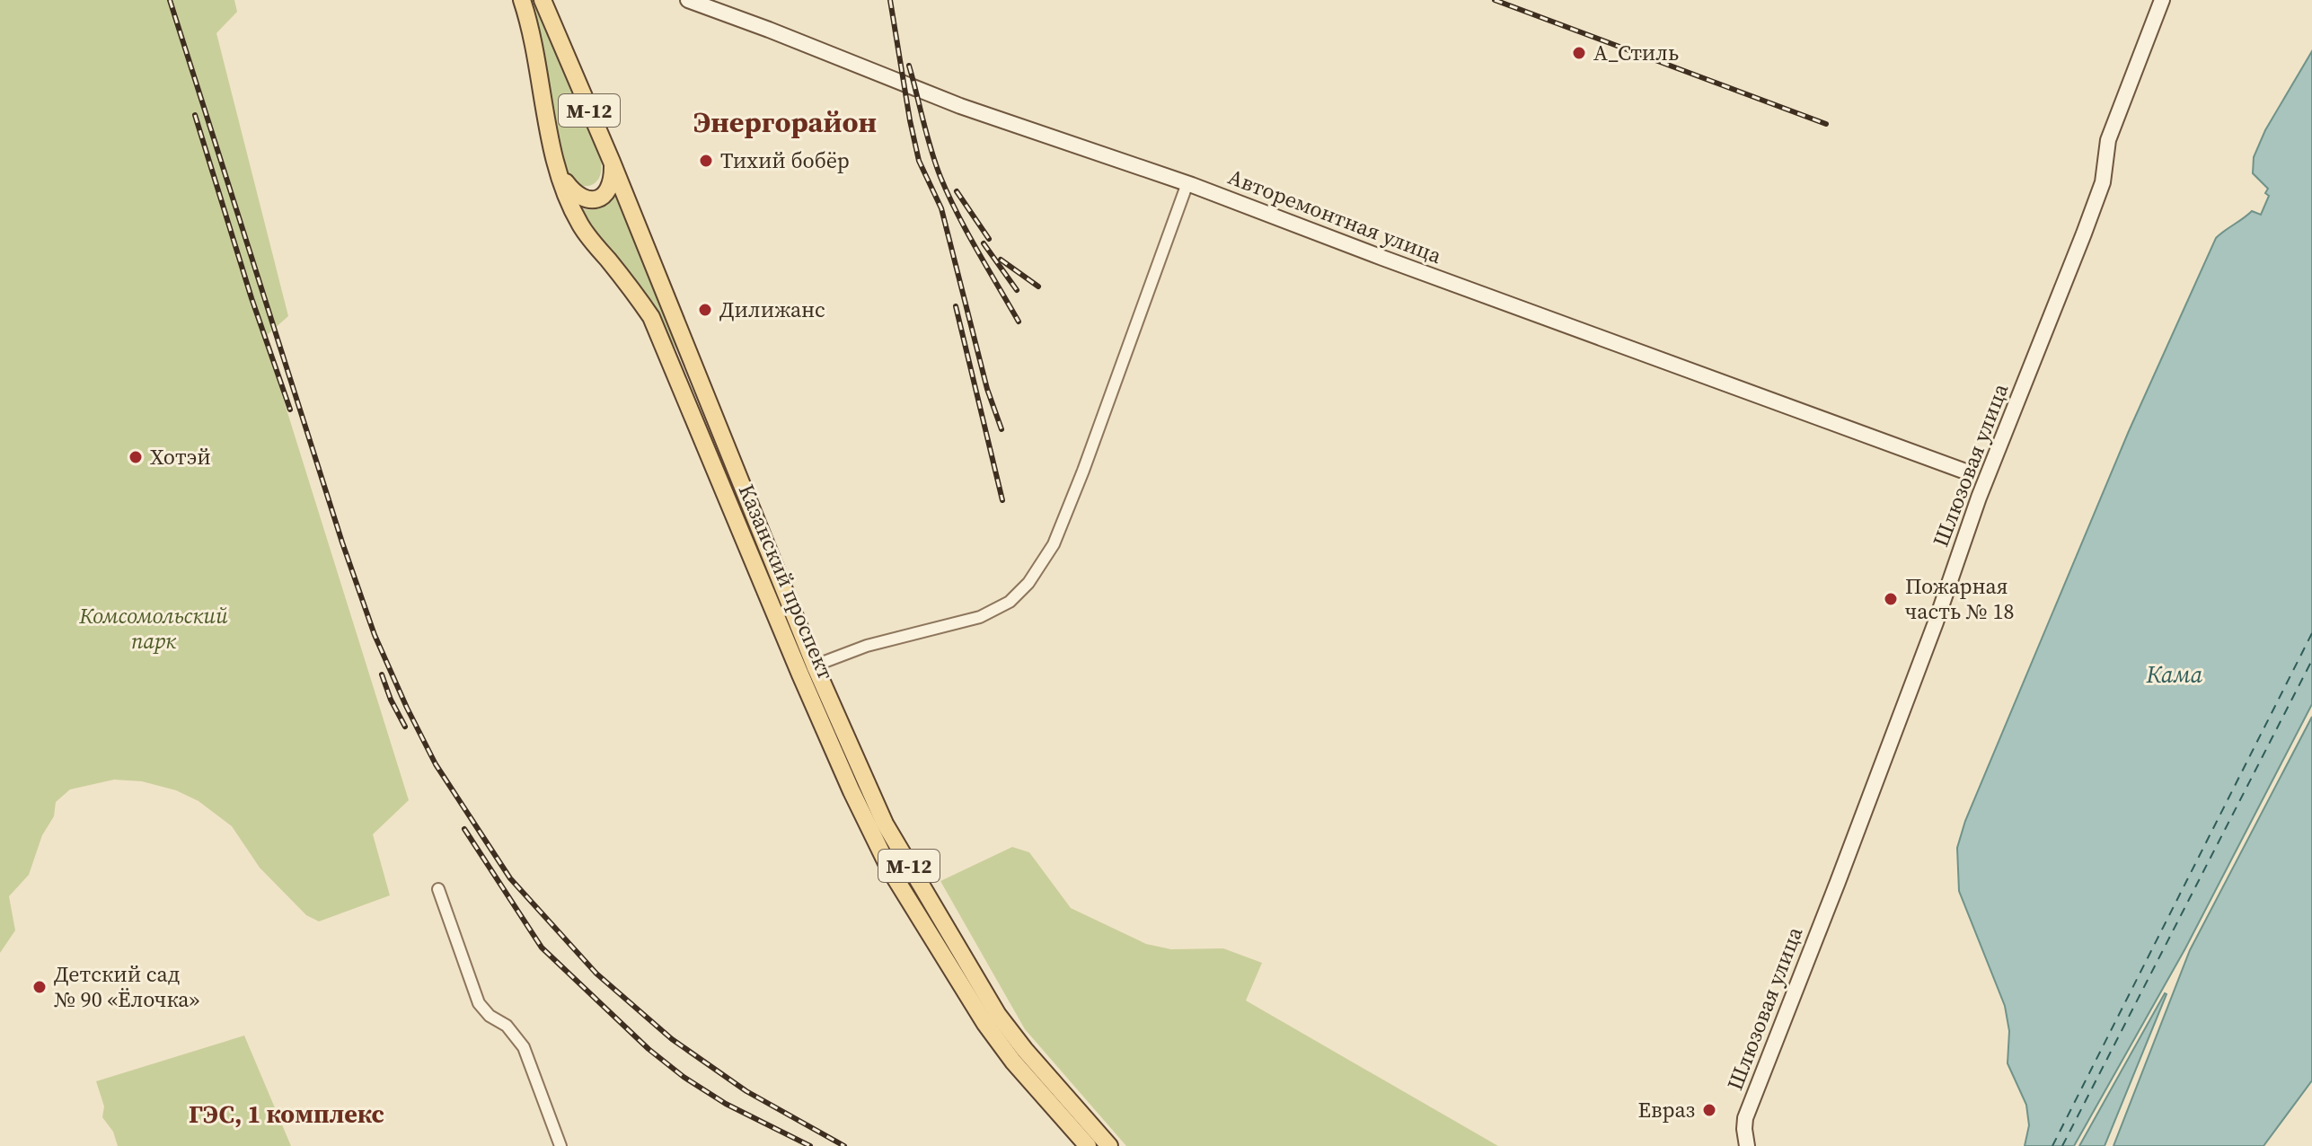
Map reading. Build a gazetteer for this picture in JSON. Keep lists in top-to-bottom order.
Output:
{
  "streets": {
    "main road": ["М-12", "Казанский проспект"],
    "street": ["Авторемонтная улица", "Шлюзовая улица"]
  },
  "districts": ["Энергорайон", "ГЭС, 1 комплекс"],
  "water": ["Кама"],
  "parks": ["Комсомольский парк"],
  "places": [
    "А_Стиль",
    "Тихий бобёр",
    "Дилижанс",
    "Хотэй",
    "Пожарная часть № 18",
    "Детский сад № 90 «Ёлочка»",
    "Евраз"
  ]
}
